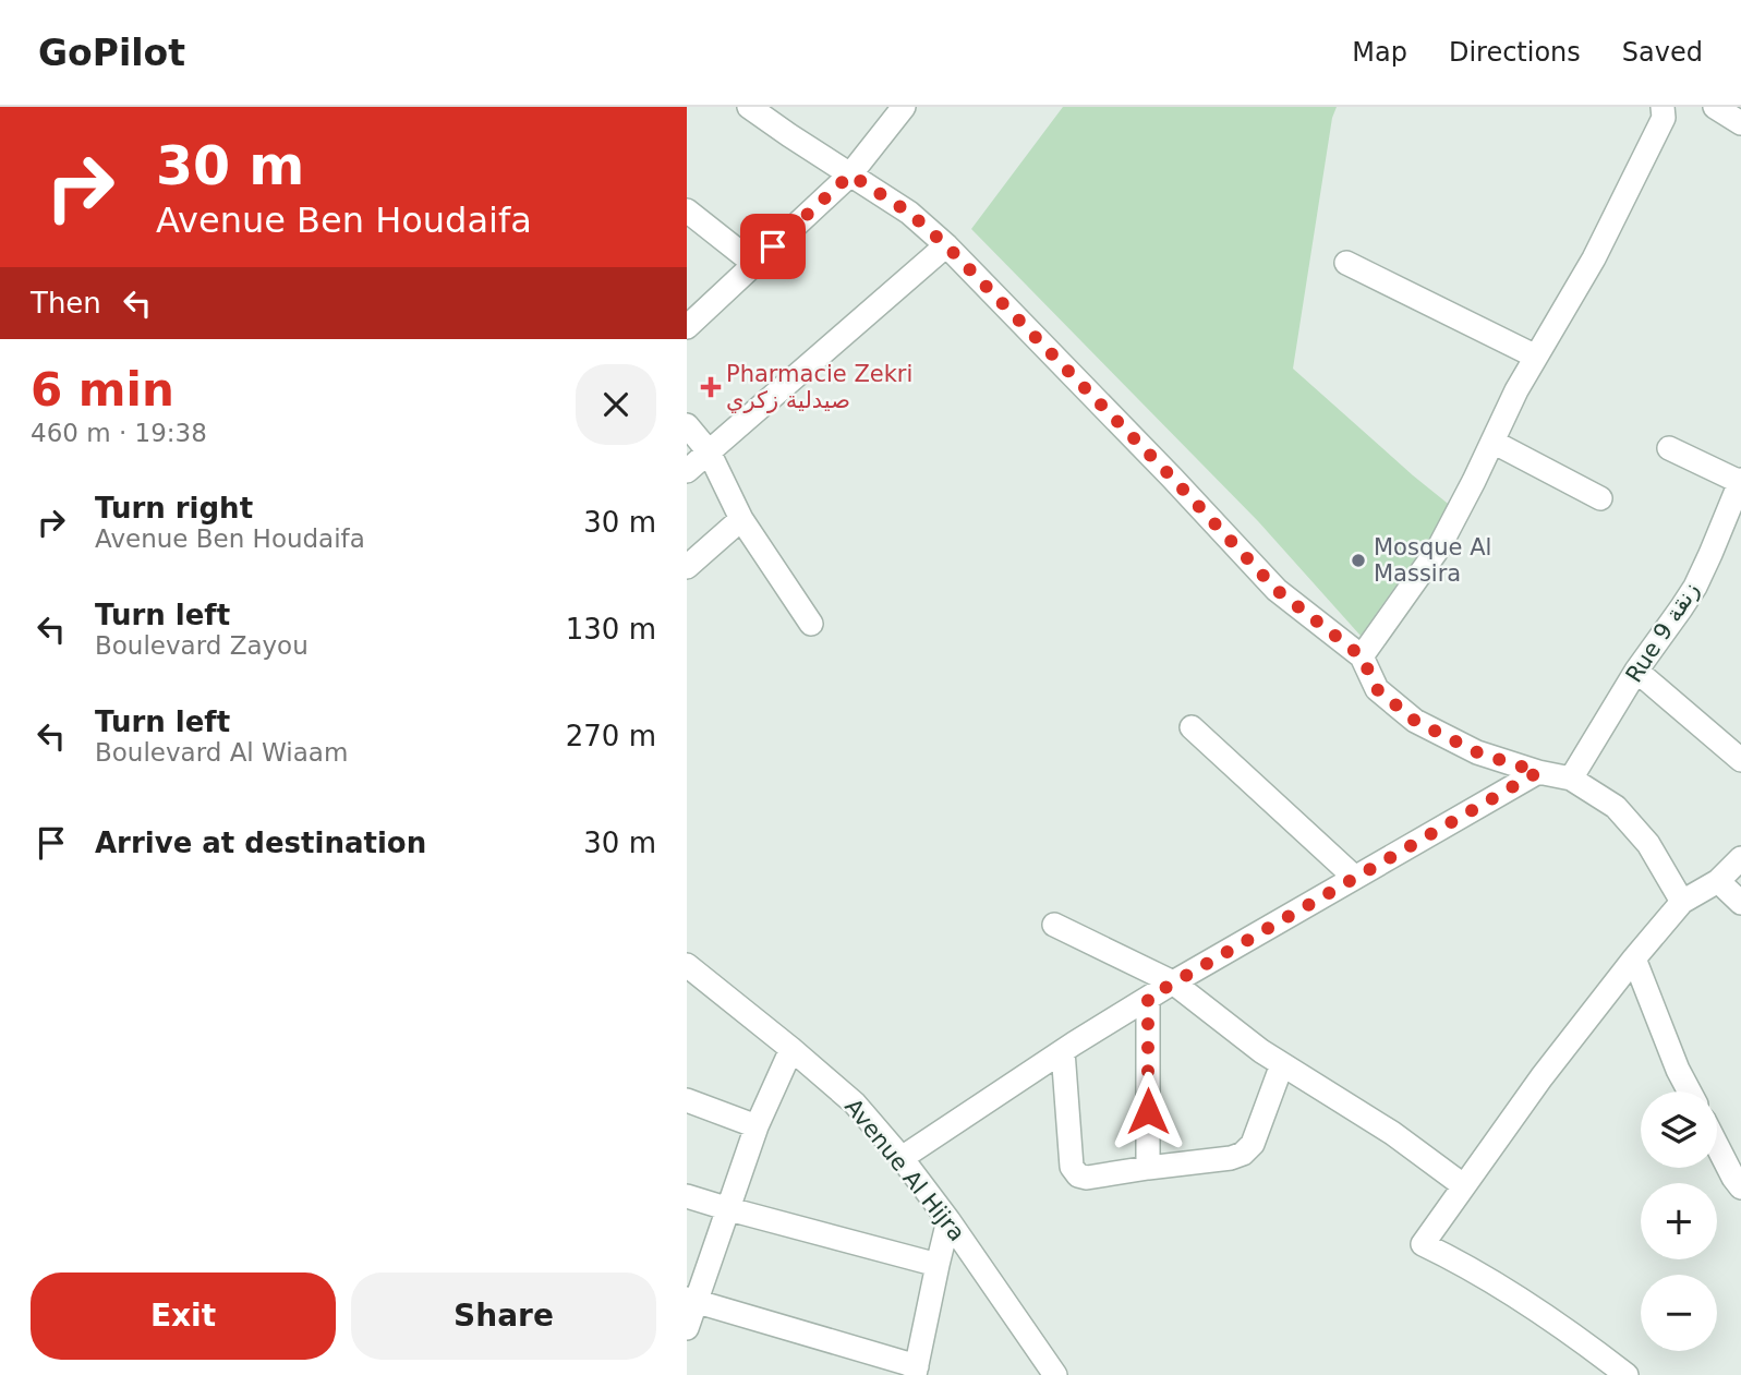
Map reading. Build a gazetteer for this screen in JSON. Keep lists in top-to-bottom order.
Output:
{
  "streets": {
    "street": ["Rue 9 زنقة", "Avenue Al Hijra"]
  },
  "places": {
    "health": ["Pharmacie Zekri صيدلية زكري"],
    "other": ["Mosque Al Massira"]
  },
  "page": {
    "header": "GoPilot",
    "nav": ["Map", "Directions", "Saved"],
    "turn": ["30 m", "Avenue Ben Houdaifa"],
    "then": "Then",
    "heading": ["6 min", "460 m · 19:38"],
    "list": [
      {
        "name": "Turn right",
        "note": "Avenue Ben Houdaifa",
        "value": "30 m"
      },
      {
        "name": "Turn left",
        "note": "Boulevard Zayou",
        "value": "130 m"
      },
      {
        "name": "Turn left",
        "note": "Boulevard Al Wiaam",
        "value": "270 m"
      },
      {
        "name": "Arrive at destination",
        "value": "30 m"
      }
    ],
    "map_buttons": ["+", "−"],
    "buttons": ["Exit", "Share"]
  }
}
